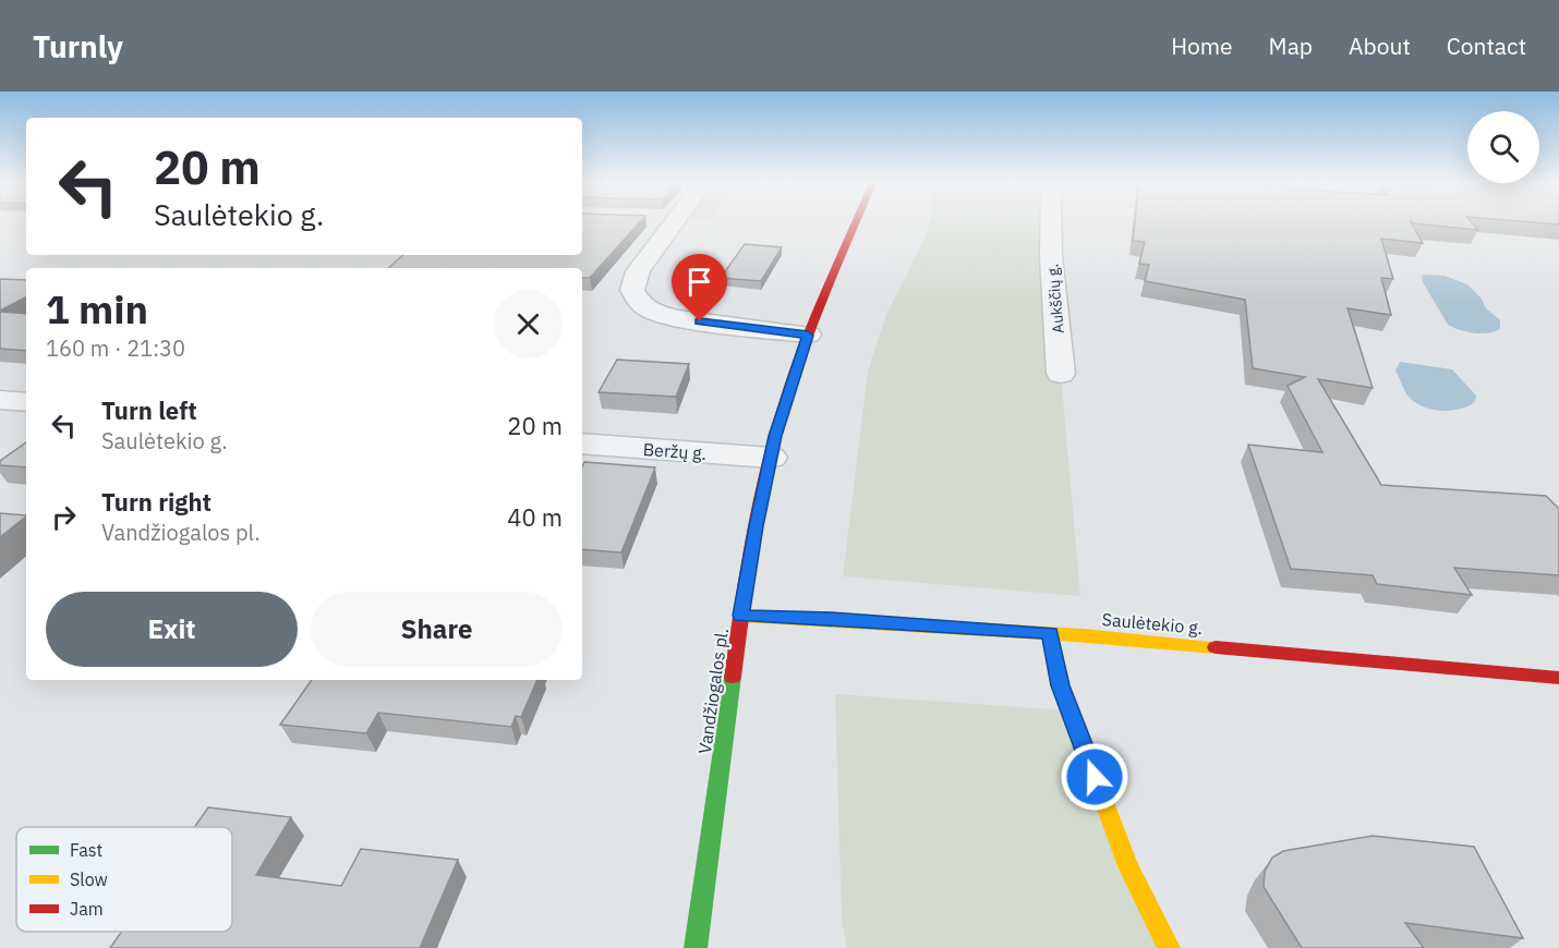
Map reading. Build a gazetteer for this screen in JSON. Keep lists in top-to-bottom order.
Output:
{
  "streets": {
    "main road": ["Saulėtekio g.", "Vandžiogalos pl."],
    "street": ["Aukščių g.", "Beržų g."]
  },
  "crossings": [
    ["Beržų g.", "Vandžiogalos pl."],
    ["Saulėtekio g.", "Vandžiogalos pl."]
  ],
  "legend": ["Fast", "Slow", "Jam"],
  "page": {
    "header": "Turnly",
    "nav": [
      "Home",
      "Map",
      "About",
      "Contact"
    ],
    "turn": ["20 m", "Saulėtekio g."],
    "heading": ["1 min", "160 m · 21:30"],
    "list": [
      {
        "name": "Turn left",
        "note": "Saulėtekio g.",
        "value": "20 m"
      },
      {
        "name": "Turn right",
        "note": "Vandžiogalos pl.",
        "value": "40 m"
      }
    ],
    "buttons": ["Exit", "Share"]
  }
}
